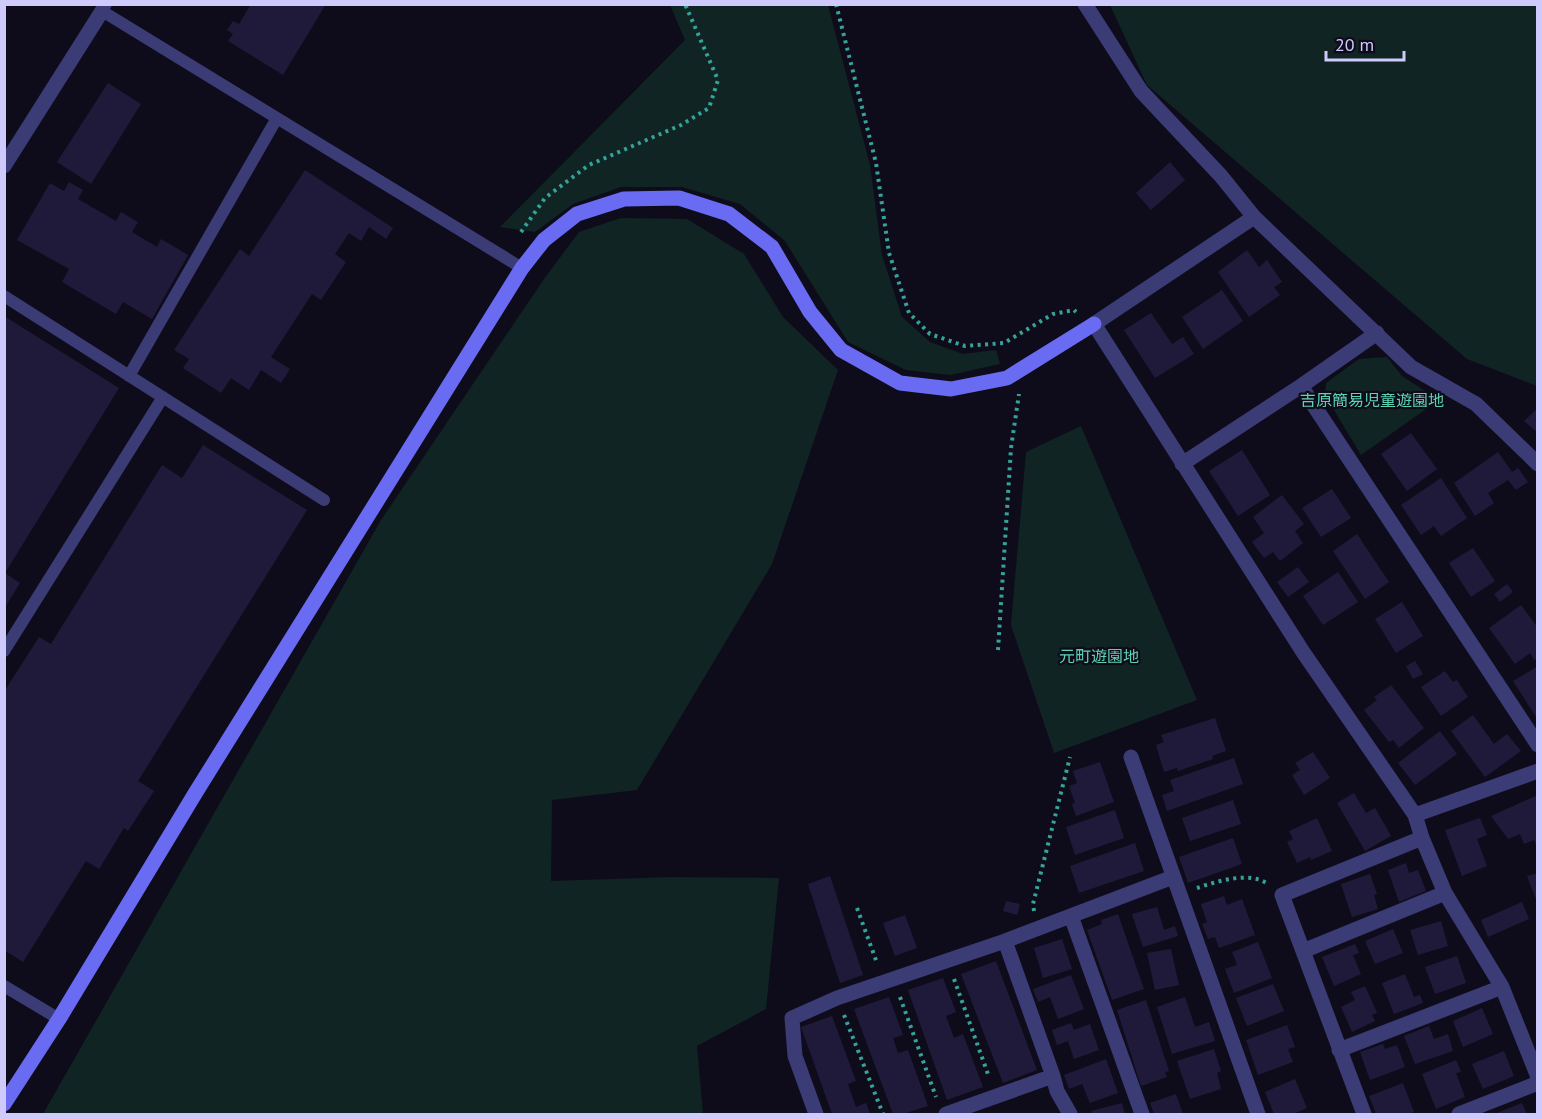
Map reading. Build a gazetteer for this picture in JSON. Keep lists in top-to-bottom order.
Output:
{
  "parks": ["吉原簡易児童遊園地", "元町遊園地"],
  "scale_bar": "20 m"
}
